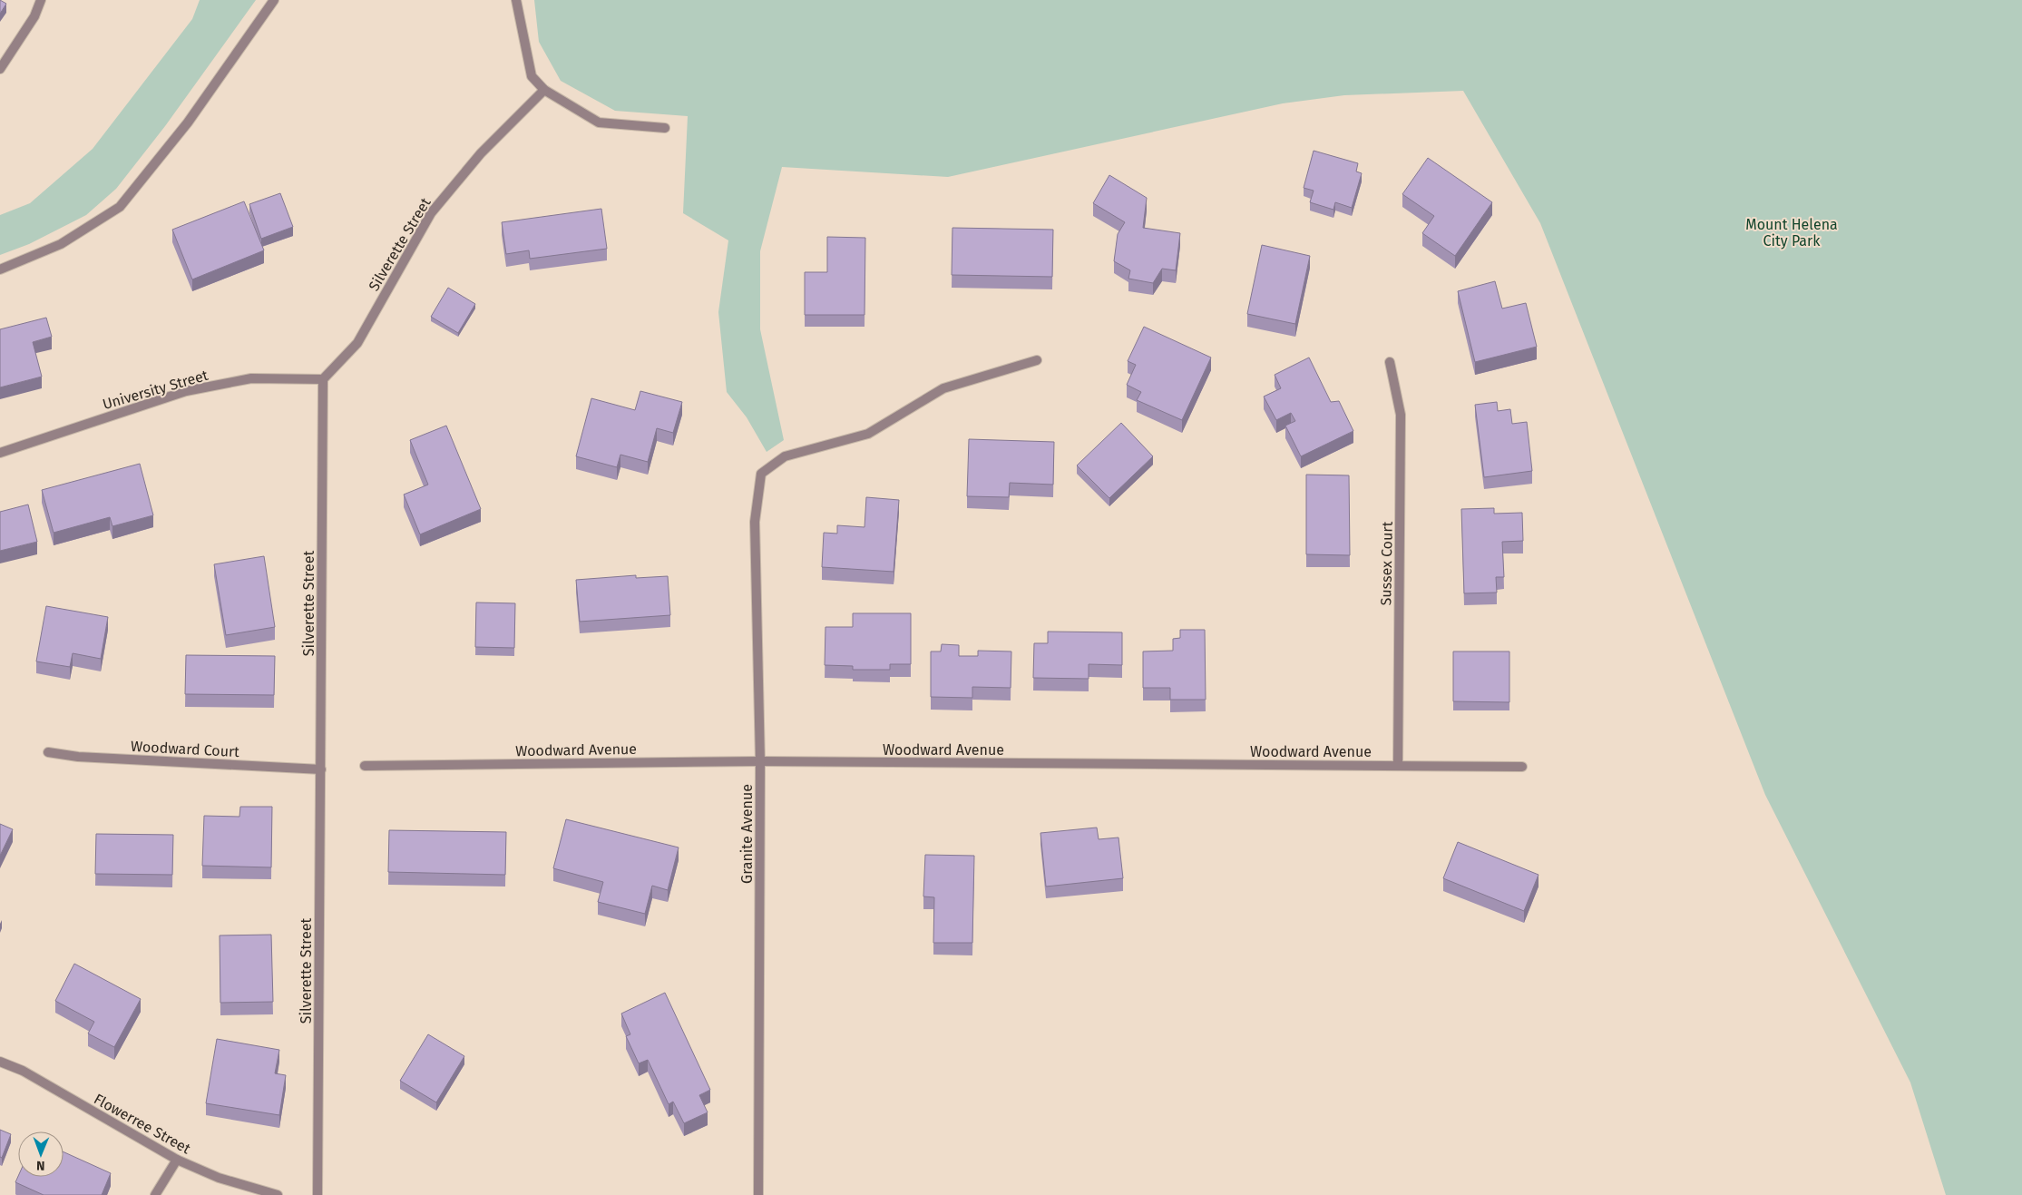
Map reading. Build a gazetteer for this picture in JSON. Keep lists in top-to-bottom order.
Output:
{
  "streets": {
    "street": [
      "Silverette Street",
      "University Street",
      "Sussex Court",
      "Woodward Court",
      "Woodward Avenue",
      "Granite Avenue",
      "Flowerree Street"
    ]
  },
  "crossings": [
    ["Silverette Street", "University Street"],
    ["Silverette Street", "Woodward Court"],
    ["Sussex Court", "Woodward Avenue"],
    ["Woodward Avenue", "Granite Avenue"]
  ],
  "parks": ["Mount Helena City Park"],
  "north": "bottom"
}
